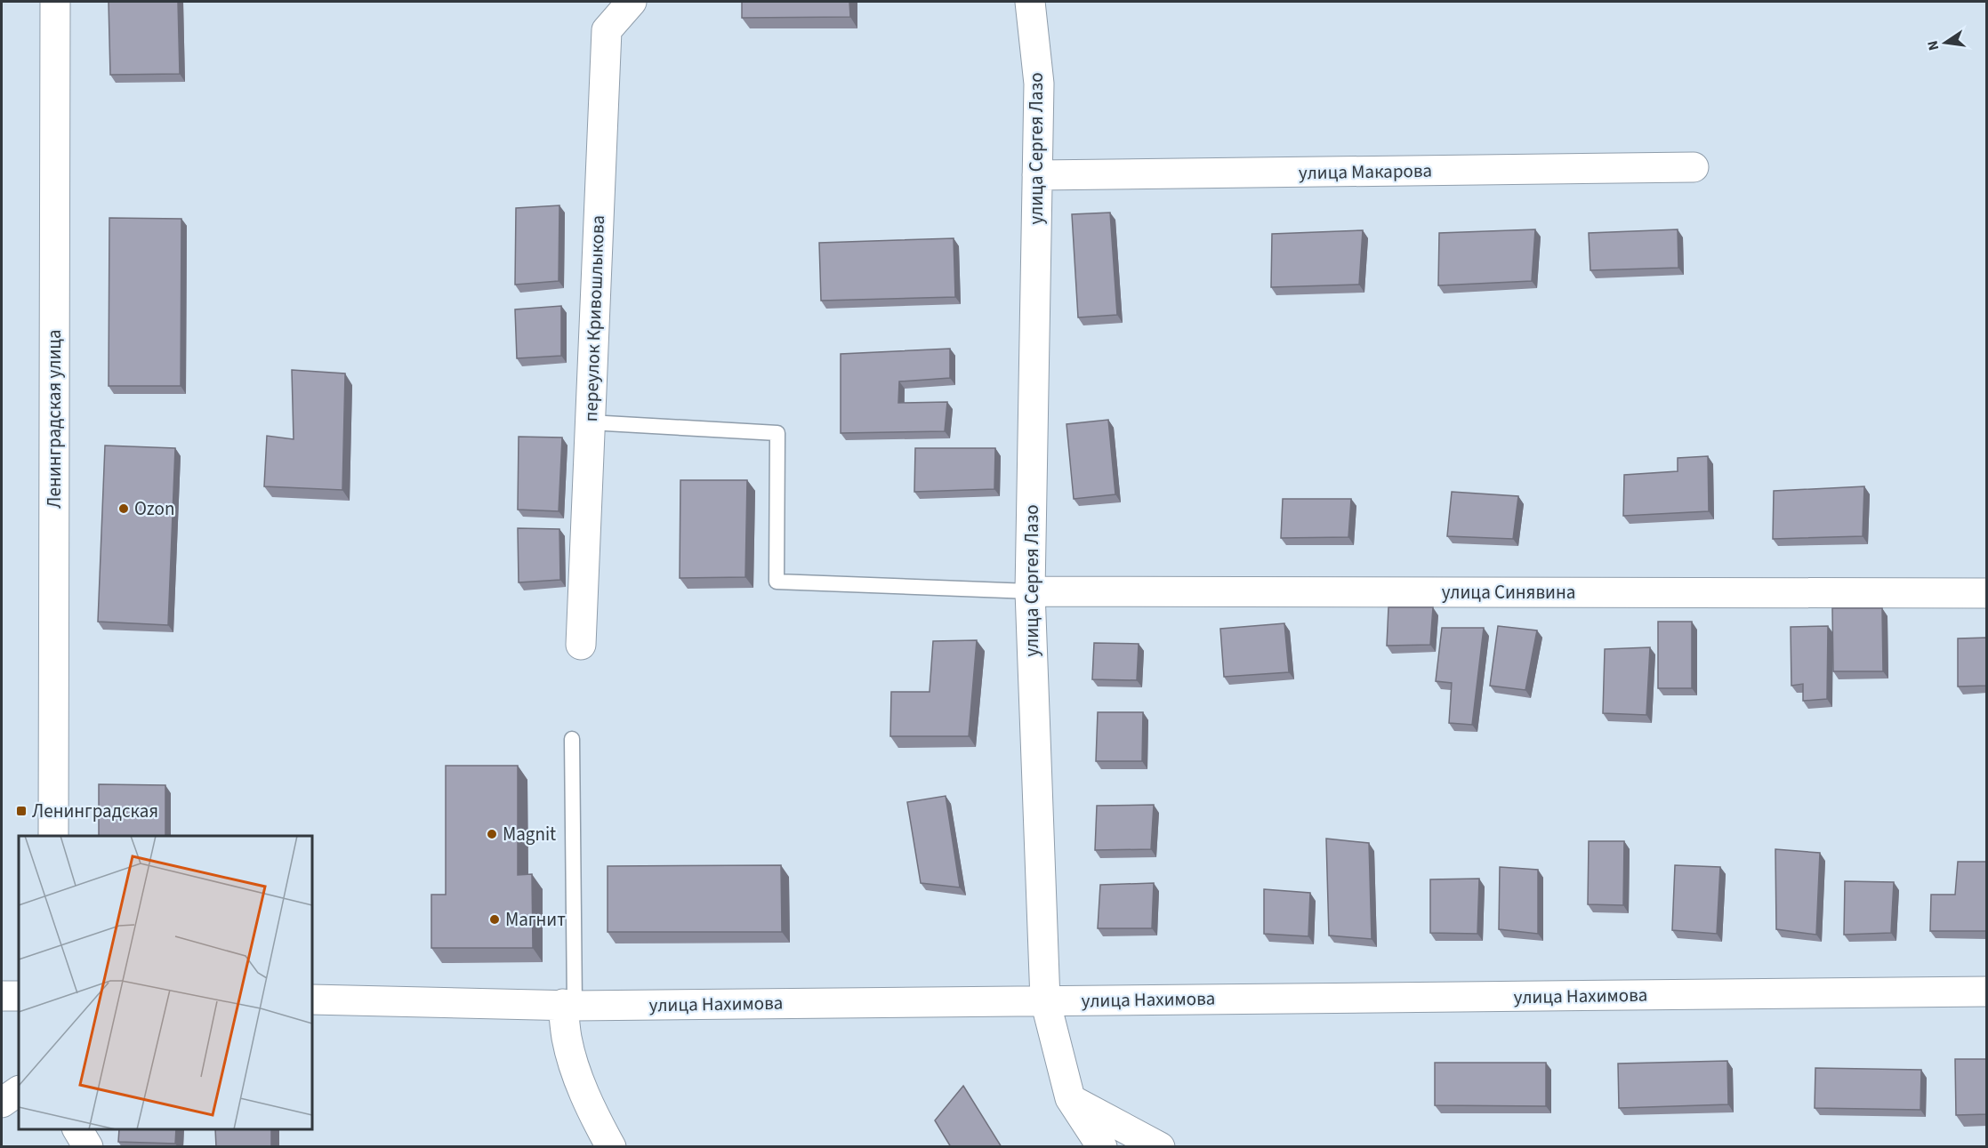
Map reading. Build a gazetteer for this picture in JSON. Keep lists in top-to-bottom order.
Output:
{
  "streets": {
    "street": [
      "улица Сергея Лазо",
      "улица Макарова",
      "переулок Кривошлыкова",
      "Ленинградская улица",
      "улица Синявина",
      "улица Нахимова"
    ]
  },
  "crossings": [
    ["улица Сергея Лазо", "улица Макарова"],
    ["улица Сергея Лазо", "улица Синявина"],
    ["улица Сергея Лазо", "улица Нахимова"]
  ],
  "places": {
    "other": ["Ozon", "Magnit", "Магнит"],
    "transit": ["Ленинградская"]
  },
  "north": "left"
}
